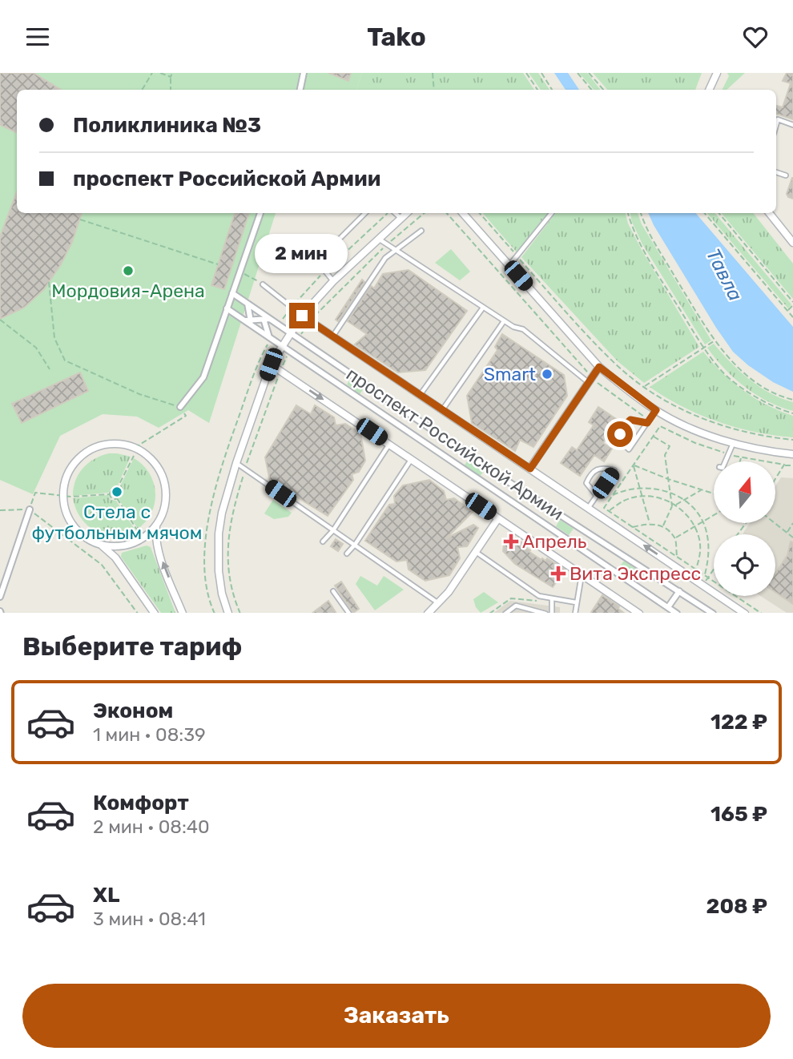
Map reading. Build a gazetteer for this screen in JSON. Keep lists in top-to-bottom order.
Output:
{
  "streets": {
    "street": ["проспект Российской Армии"]
  },
  "water": ["Тавла"],
  "places": {
    "other": ["Мордовия-Арена", "Smart", "Стела с футбольным мячом"],
    "health": ["Апрель", "Вита Экспресс"]
  },
  "north": "top",
  "page": {
    "header": "Tako",
    "banner": ["Поликлиника №3", "проспект Российской Армии"],
    "bubble": "2 мин",
    "heading": "Выберите тариф",
    "list": [
      {
        "name": "Эконом",
        "note": "1 мин · 08:39",
        "value": "122 ₽"
      },
      {
        "name": "Комфорт",
        "note": "2 мин · 08:40",
        "value": "165 ₽"
      },
      {
        "name": "XL",
        "note": "3 мин · 08:41",
        "value": "208 ₽"
      }
    ],
    "buttons": "Заказать"
  }
}
